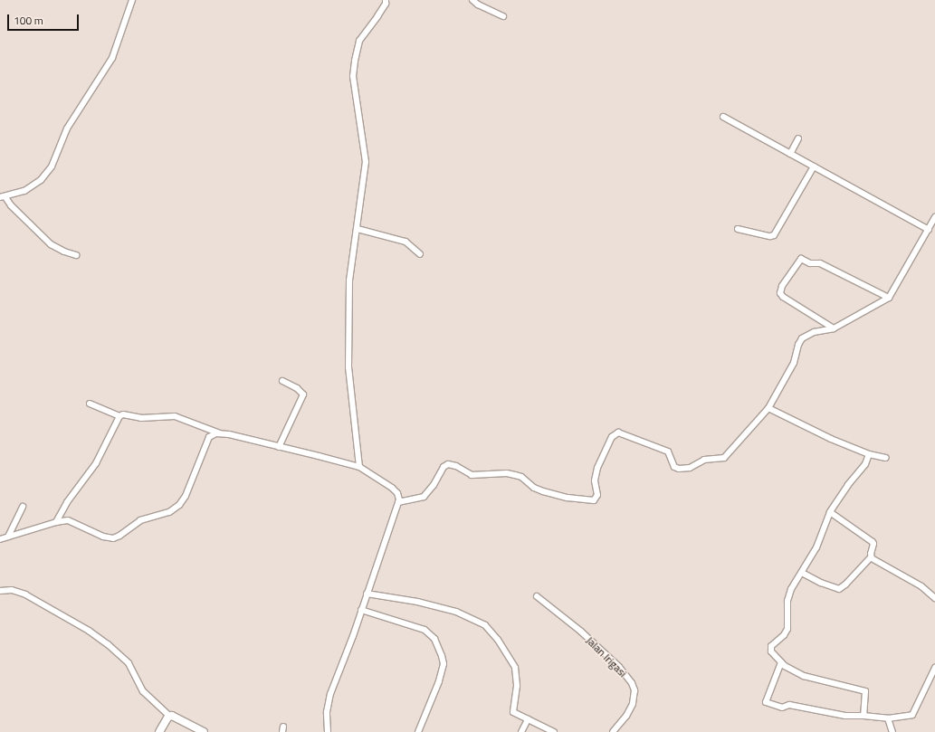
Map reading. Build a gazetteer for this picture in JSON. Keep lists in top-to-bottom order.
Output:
{
  "streets": {
    "street": ["Jalan Irigasi"]
  },
  "scale_bar": "100 m"
}
